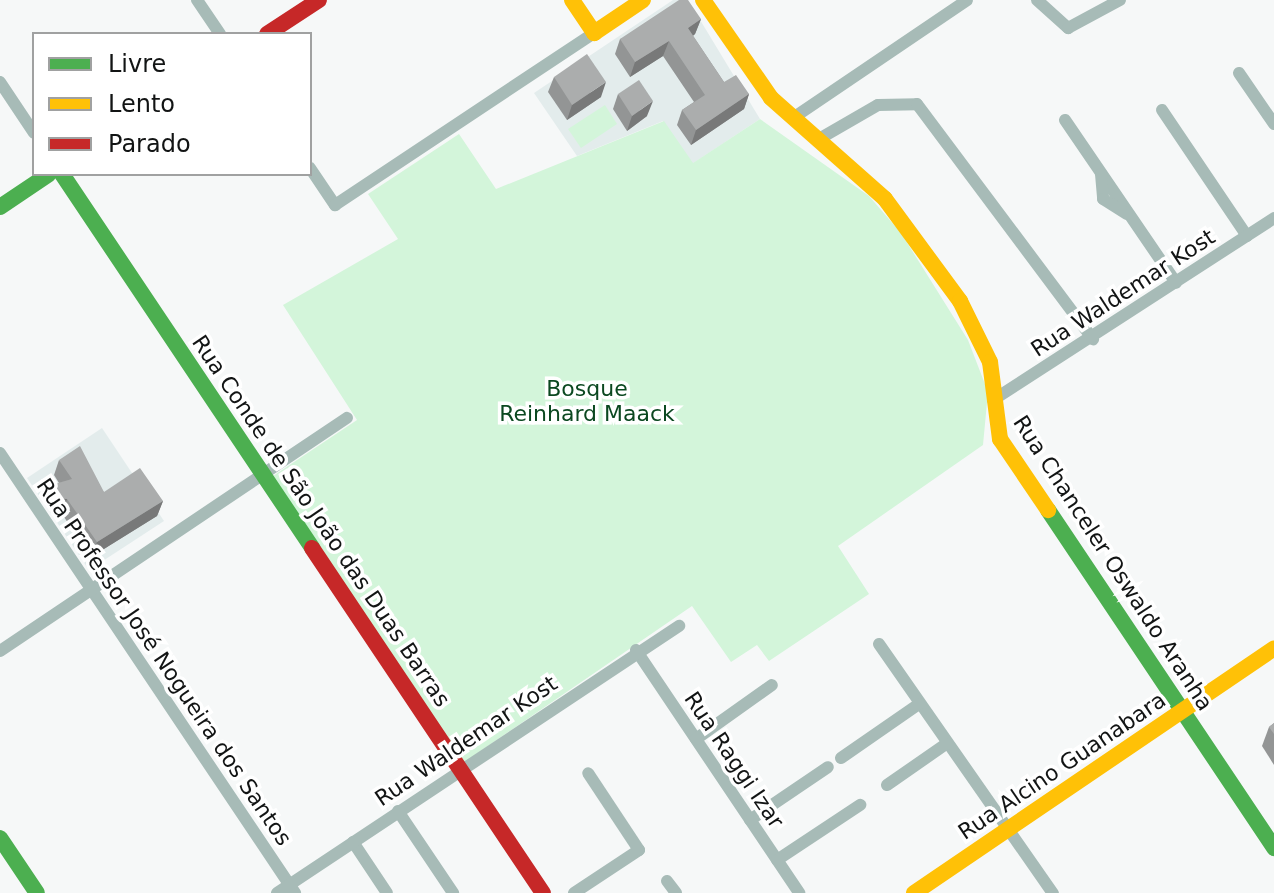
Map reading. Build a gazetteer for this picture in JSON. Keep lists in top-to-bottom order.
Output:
{
  "streets": {
    "street": [
      "Rua Waldemar Kost",
      "Rua Conde de São João das Duas Barras",
      "Rua Chanceler Oswaldo Aranha",
      "Rua Professor José Nogueira dos Santos",
      "Rua Raggi Izar",
      "Rua Alcino Guanabara"
    ]
  },
  "crossings": [
    ["Rua Waldemar Kost", "Rua Conde de São João das Duas Barras"],
    ["Rua Waldemar Kost", "Rua Chanceler Oswaldo Aranha"],
    ["Rua Waldemar Kost", "Rua Professor José Nogueira dos Santos"],
    ["Rua Waldemar Kost", "Rua Raggi Izar"],
    ["Rua Chanceler Oswaldo Aranha", "Rua Alcino Guanabara"]
  ],
  "parks": ["Bosque Reinhard Maack"],
  "legend": ["Livre", "Lento", "Parado"]
}
